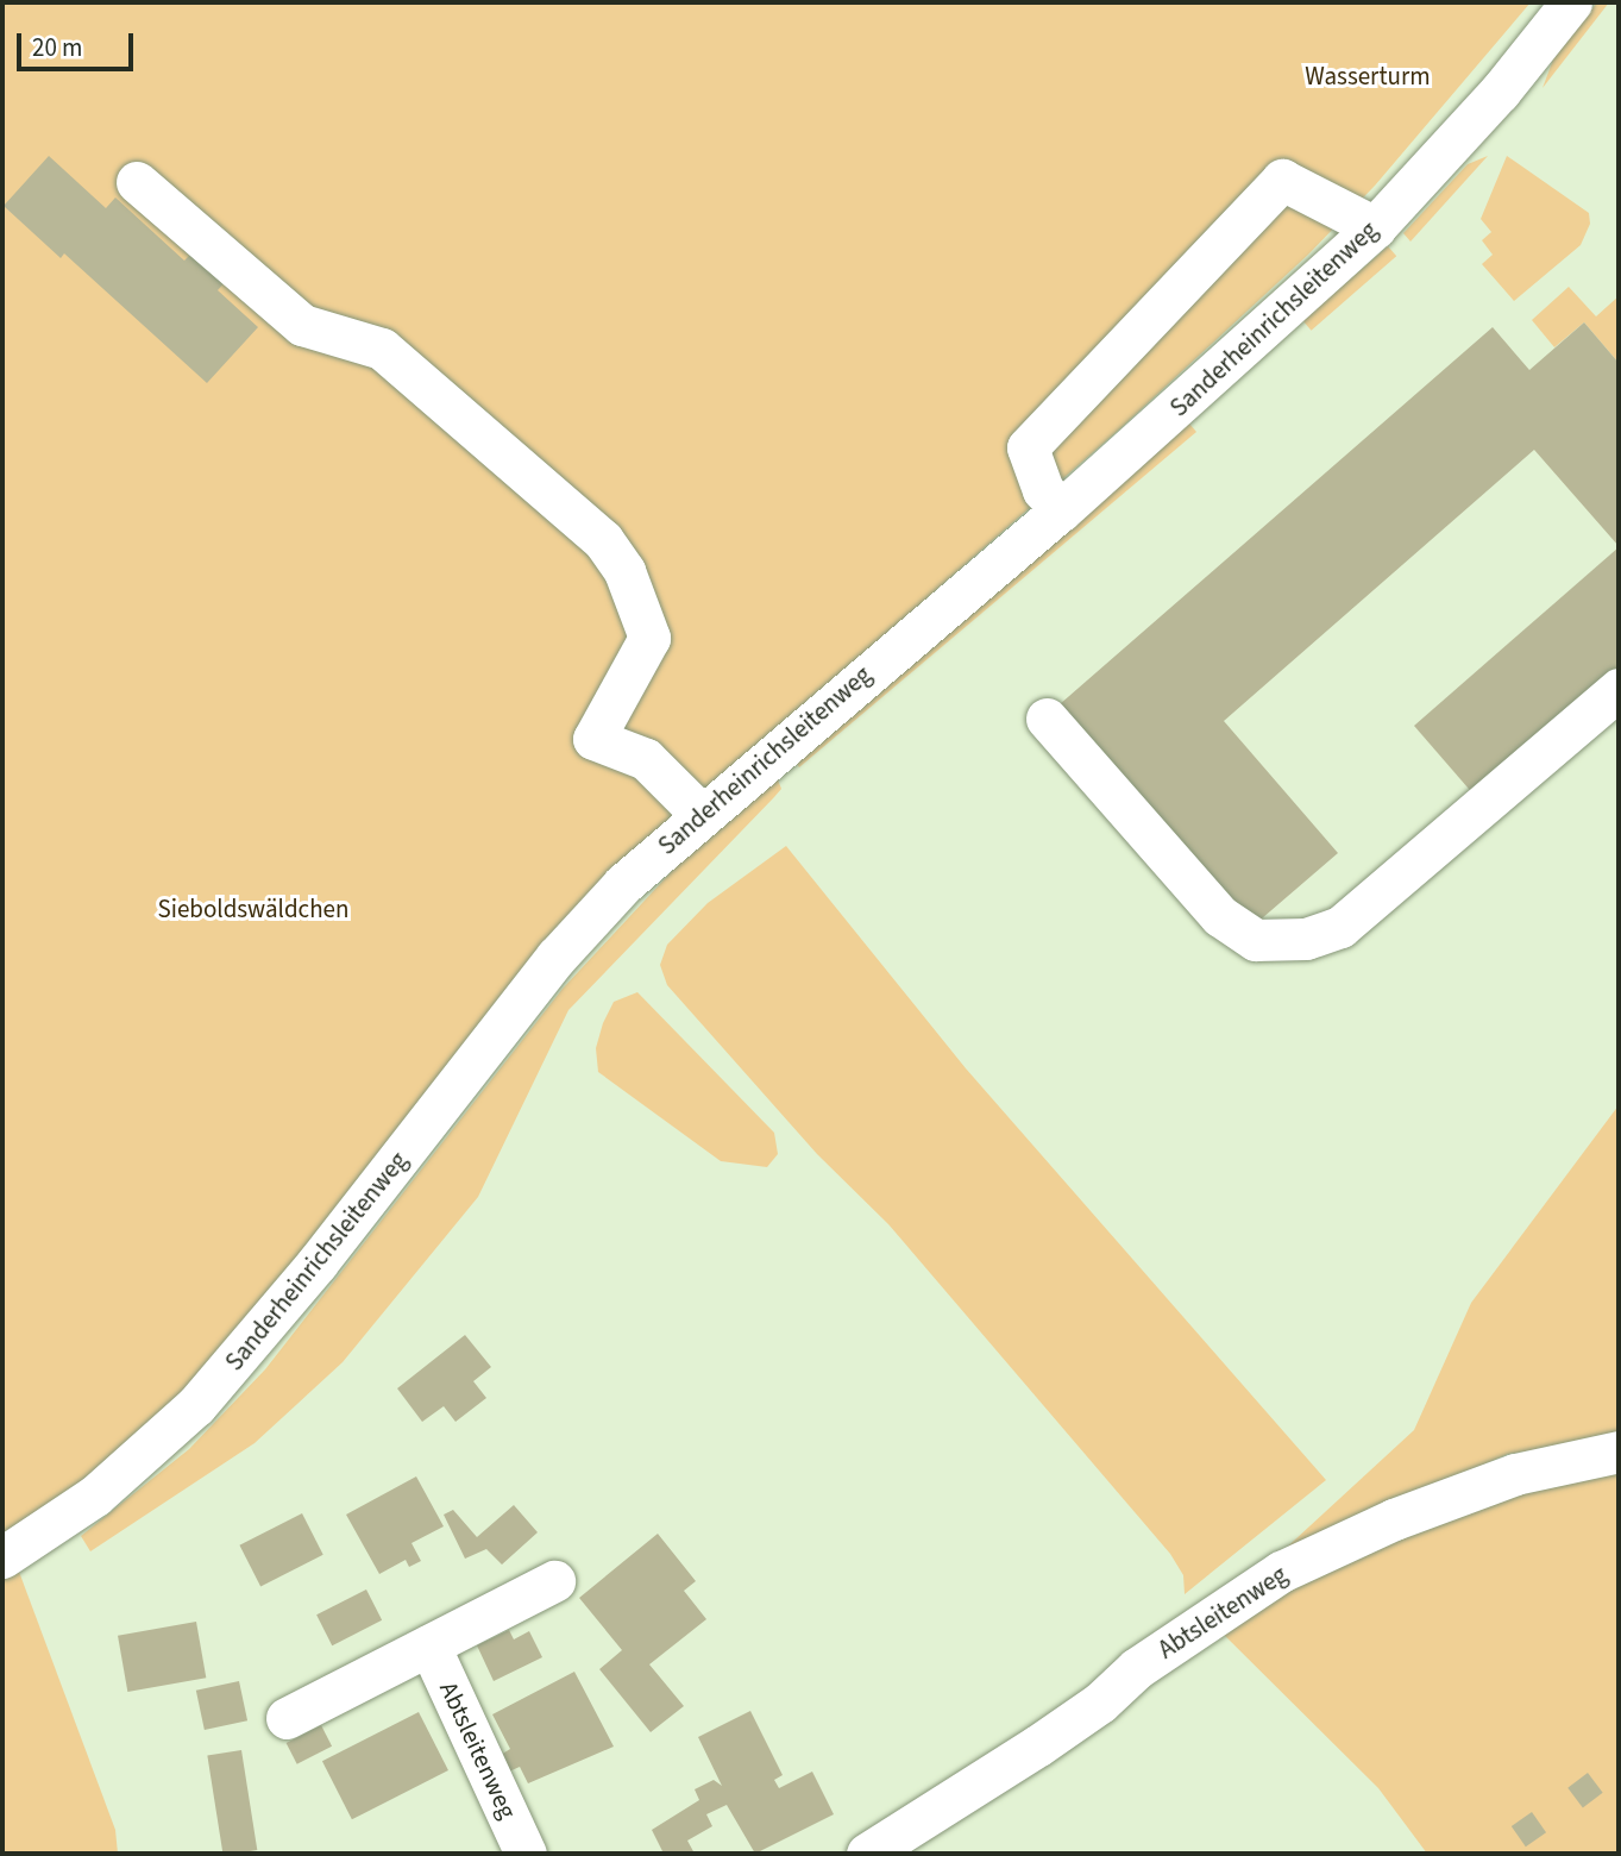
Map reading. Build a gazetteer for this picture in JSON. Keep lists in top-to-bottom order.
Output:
{
  "streets": {
    "street": ["Sanderheinrichsleitenweg", "Abtsleitenweg"]
  },
  "parks": ["Wasserturm", "Sieboldswäldchen"],
  "scale_bar": "20 m"
}
